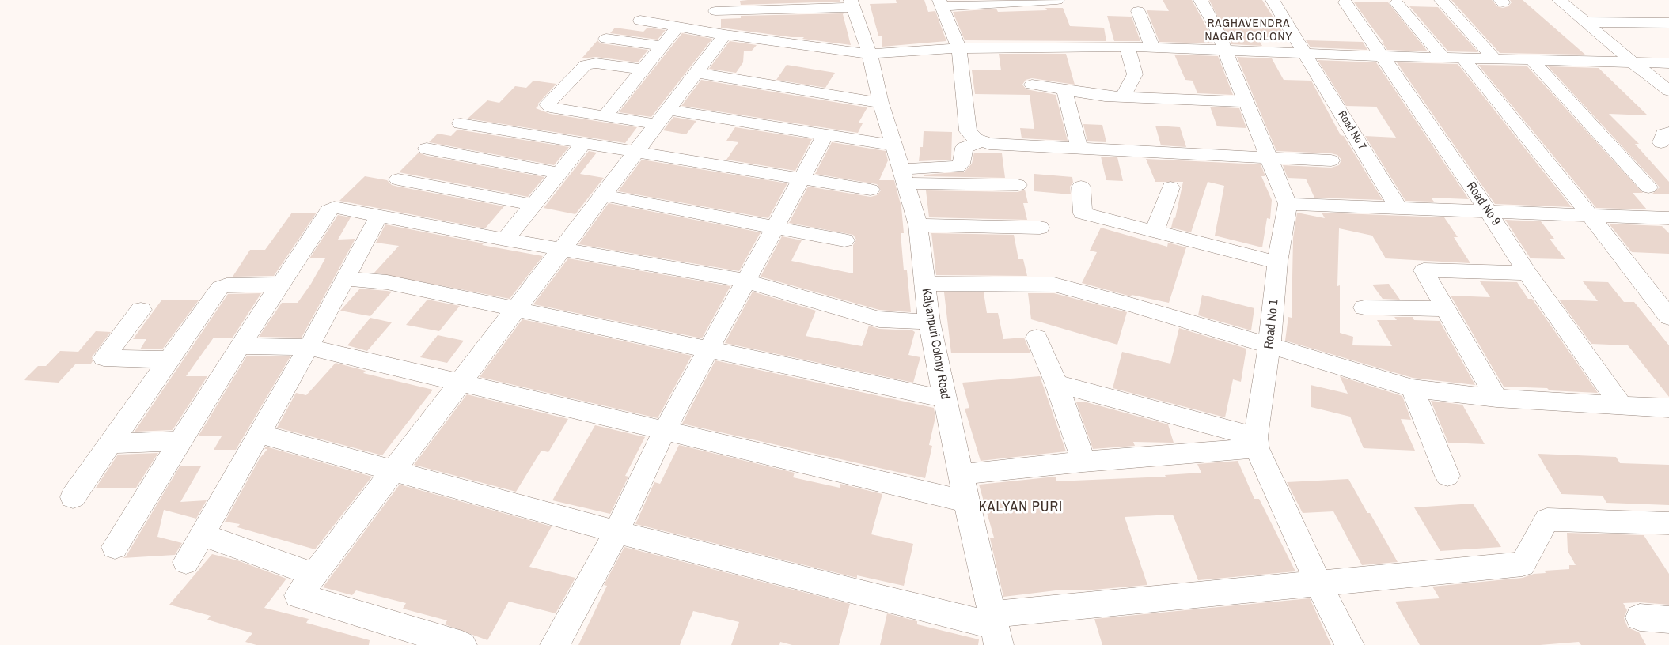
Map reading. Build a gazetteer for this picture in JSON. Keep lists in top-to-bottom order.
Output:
{
  "streets": {
    "street": [
      "Road No 7",
      "Road No 9",
      "Road No 1",
      "Kalyanpuri Colony Road"
    ]
  },
  "districts": ["RAGHAVENDRA NAGAR COLONY", "KALYAN PURI"]
}
